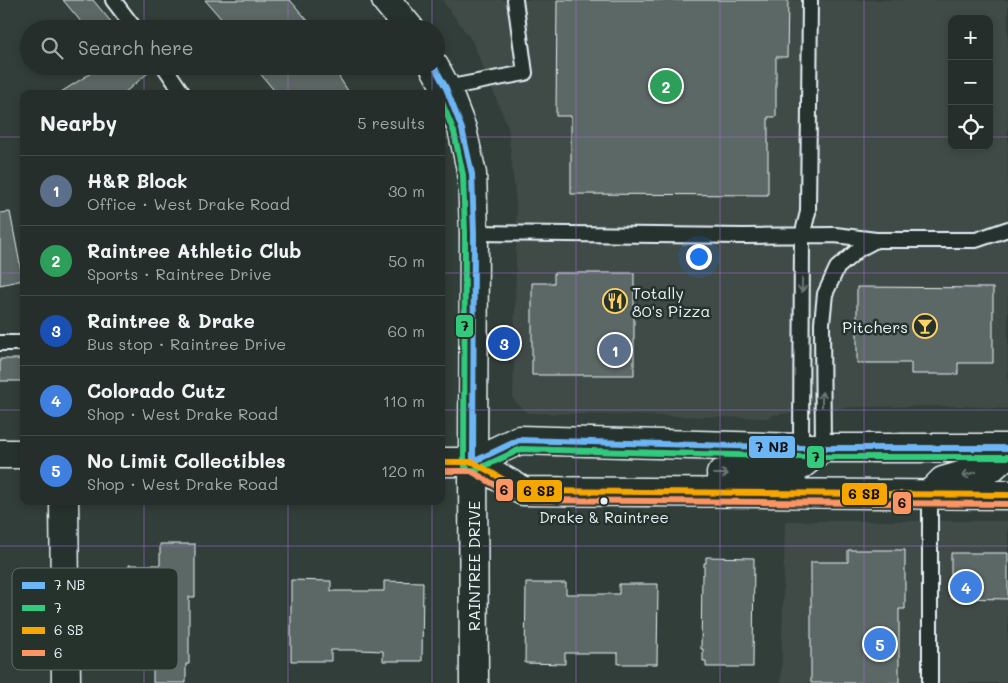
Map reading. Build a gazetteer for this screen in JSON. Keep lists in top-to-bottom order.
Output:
{
  "streets": {
    "main road": ["RAINTREE DRIVE"]
  },
  "places": {
    "restaurant": ["Totally 80's Pizza"],
    "bar": ["Pitchers"],
    "other": ["Drake & Raintree"]
  },
  "lines": ["transit line 7", "transit line 6"],
  "legend": [
    "7 NB",
    "7",
    "6 SB",
    "6"
  ],
  "page": {
    "map_buttons": ["+", "−"],
    "search": "Search here",
    "pins": [
      "2",
      "3",
      "1",
      "4",
      "5"
    ],
    "heading": ["Nearby", "5 results"],
    "list": [
      {
        "mark": "1",
        "name": "H&R Block",
        "note": "Office · West Drake Road",
        "value": "30 m"
      },
      {
        "mark": "2",
        "name": "Raintree Athletic Club",
        "note": "Sports · Raintree Drive",
        "value": "50 m"
      },
      {
        "mark": "3",
        "name": "Raintree & Drake",
        "note": "Bus stop · Raintree Drive",
        "value": "60 m"
      },
      {
        "mark": "4",
        "name": "Colorado Cutz",
        "note": "Shop · West Drake Road",
        "value": "110 m"
      },
      {
        "mark": "5",
        "name": "No Limit Collectibles",
        "note": "Shop · West Drake Road",
        "value": "120 m"
      }
    ]
  }
}
